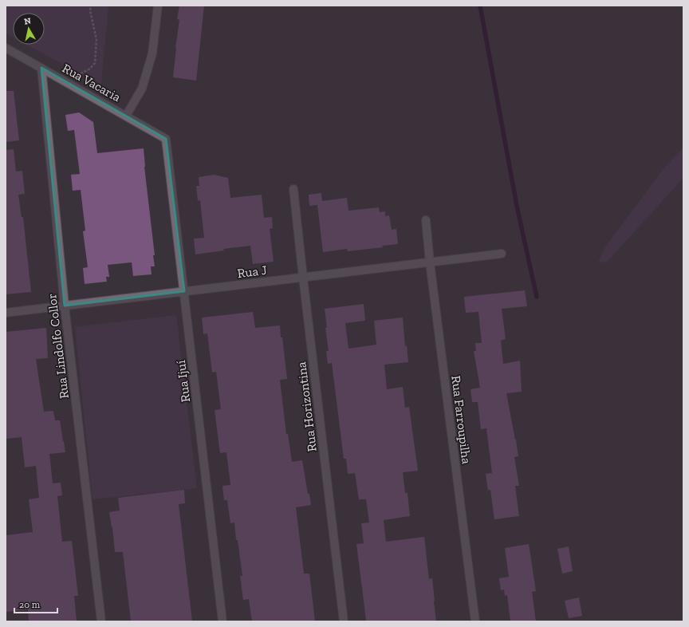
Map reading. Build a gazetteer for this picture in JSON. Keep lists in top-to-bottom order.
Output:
{
  "streets": {
    "street": [
      "Rua Vacaria",
      "Rua J",
      "Rua Lindolfo Collor",
      "Rua Ijuí",
      "Rua Horizontina",
      "Rua Farroupilha"
    ]
  },
  "crossings": [
    ["Rua Vacaria", "Rua Lindolfo Collor"],
    ["Rua Vacaria", "Rua Ijuí"],
    ["Rua J", "Rua Lindolfo Collor"],
    ["Rua J", "Rua Ijuí"],
    ["Rua J", "Rua Horizontina"],
    ["Rua J", "Rua Farroupilha"]
  ],
  "scale_bar": "20 m",
  "north": "top"
}
